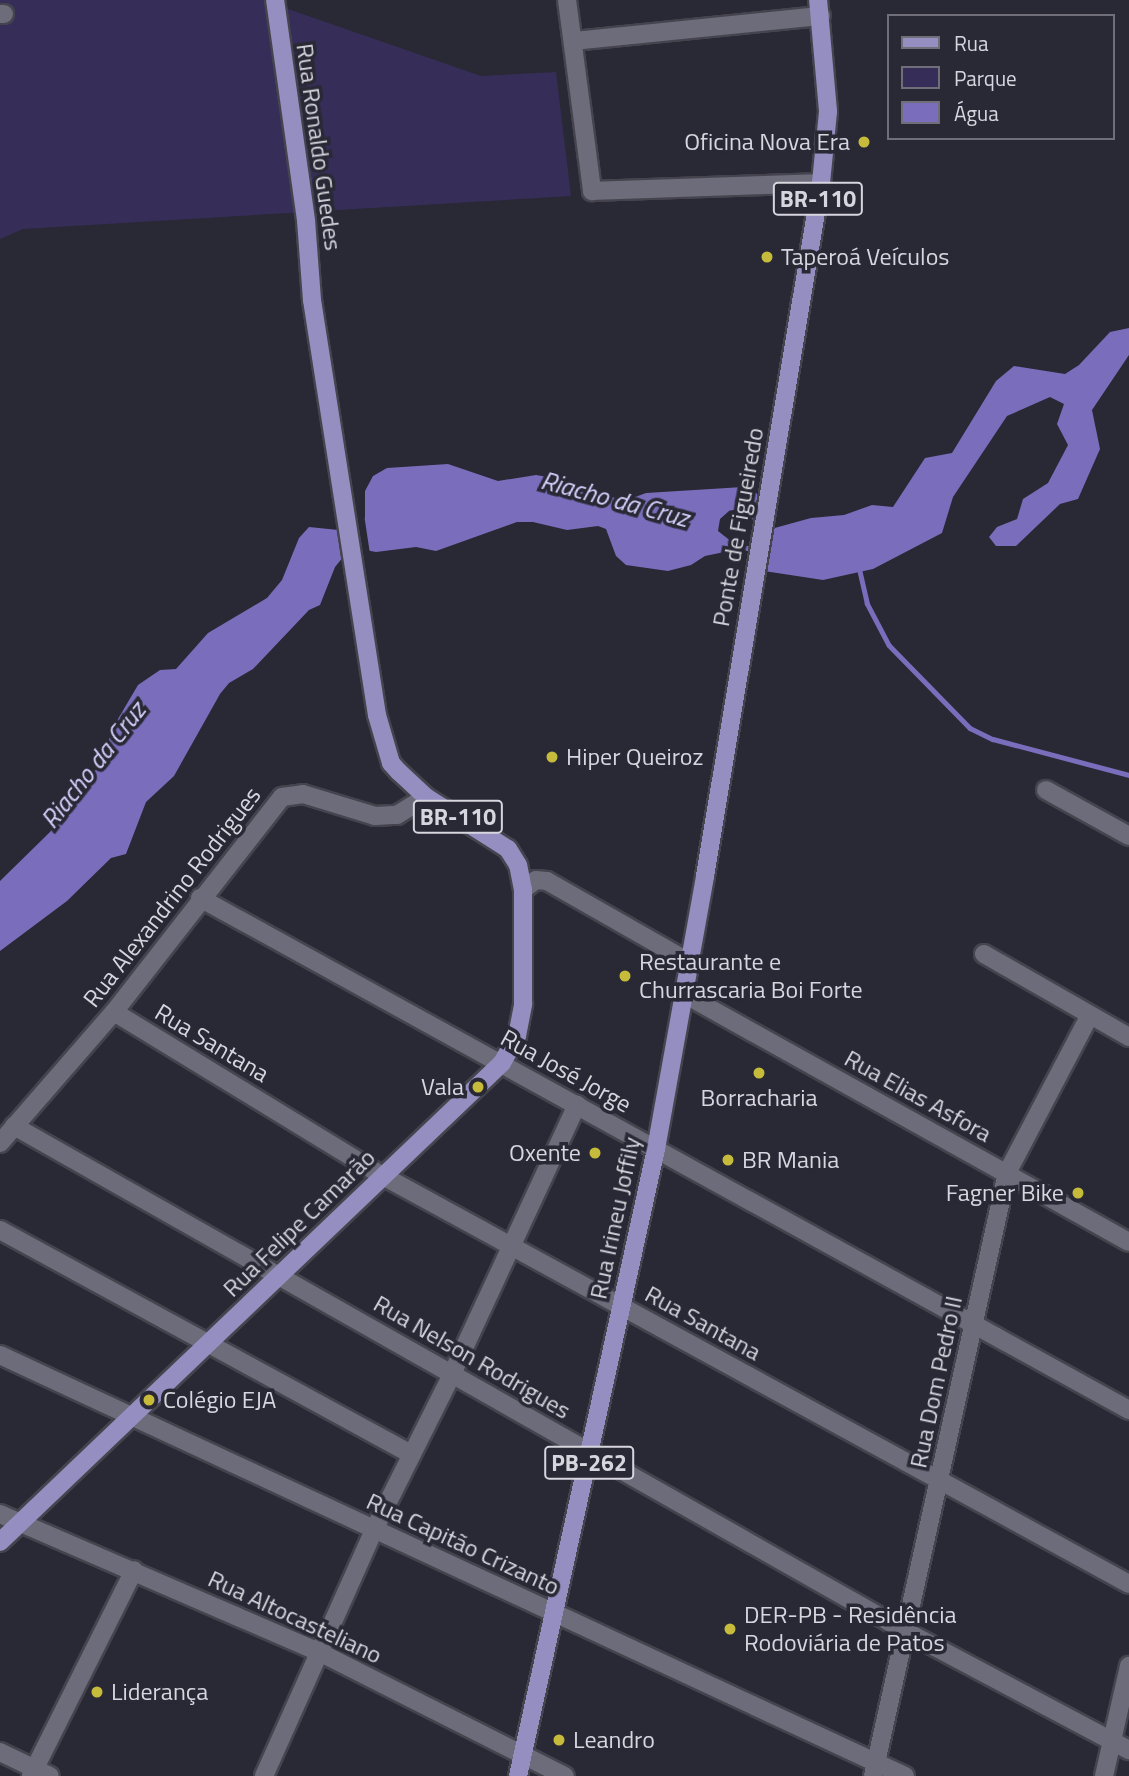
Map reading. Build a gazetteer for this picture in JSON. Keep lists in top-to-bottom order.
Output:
{
  "streets": {
    "main road": [
      "Rua Ronaldo Guedes",
      "BR-110",
      "Ponte de Figueiredo",
      "Rua Irineu Joffily",
      "Rua Felipe Camarão",
      "PB-262"
    ],
    "street": [
      "Rua Alexandrino Rodrigues",
      "Rua Santana",
      "Rua José Jorge",
      "Rua Elias Asfora",
      "Rua Nelson Rodrigues",
      "Rua Dom Pedro II",
      "Rua Capitão Crizanto",
      "Rua Altocasteliano"
    ]
  },
  "crossings": [
    ["Rua Ronaldo Guedes", "BR-110"],
    ["Rua Ronaldo Guedes", "Rua Alexandrino Rodrigues"],
    ["BR-110", "Ponte de Figueiredo"],
    ["BR-110", "Rua Alexandrino Rodrigues"],
    ["BR-110", "Rua Felipe Camarão"],
    ["Ponte de Figueiredo", "Rua Irineu Joffily"],
    ["Rua Alexandrino Rodrigues", "Rua Santana"],
    ["Rua Alexandrino Rodrigues", "Rua José Jorge"],
    ["Rua Alexandrino Rodrigues", "Rua Nelson Rodrigues"],
    ["Rua Santana", "Rua Irineu Joffily"],
    ["Rua Santana", "Rua Felipe Camarão"],
    ["Rua Santana", "Rua Dom Pedro II"],
    ["Rua José Jorge", "Rua Irineu Joffily"],
    ["Rua José Jorge", "Rua Felipe Camarão"],
    ["Rua José Jorge", "Rua Dom Pedro II"],
    ["Rua Elias Asfora", "Rua Irineu Joffily"],
    ["Rua Elias Asfora", "Rua Dom Pedro II"],
    ["Rua Irineu Joffily", "Rua Nelson Rodrigues"],
    ["Rua Irineu Joffily", "Rua Capitão Crizanto"],
    ["Rua Irineu Joffily", "Rua Altocasteliano"],
    ["Rua Felipe Camarão", "Rua Nelson Rodrigues"],
    ["Rua Felipe Camarão", "Rua Capitão Crizanto"],
    ["Rua Felipe Camarão", "Rua Altocasteliano"],
    ["Rua Nelson Rodrigues", "Rua Dom Pedro II"],
    ["Rua Dom Pedro II", "Rua Capitão Crizanto"]
  ],
  "water": ["Riacho da Cruz"],
  "places": [
    "Oficina Nova Era",
    "Taperoá Veículos",
    "Hiper Queiroz",
    "Restaurante e Churrascaria Boi Forte",
    "Borracharia",
    "Vala",
    "Oxente",
    "BR Mania",
    "Fagner Bike",
    "Colégio EJA",
    "DER-PB - Residência Rodoviária de Patos",
    "Liderança",
    "Leandro"
  ],
  "legend": ["Rua", "Parque", "Água"]
}
